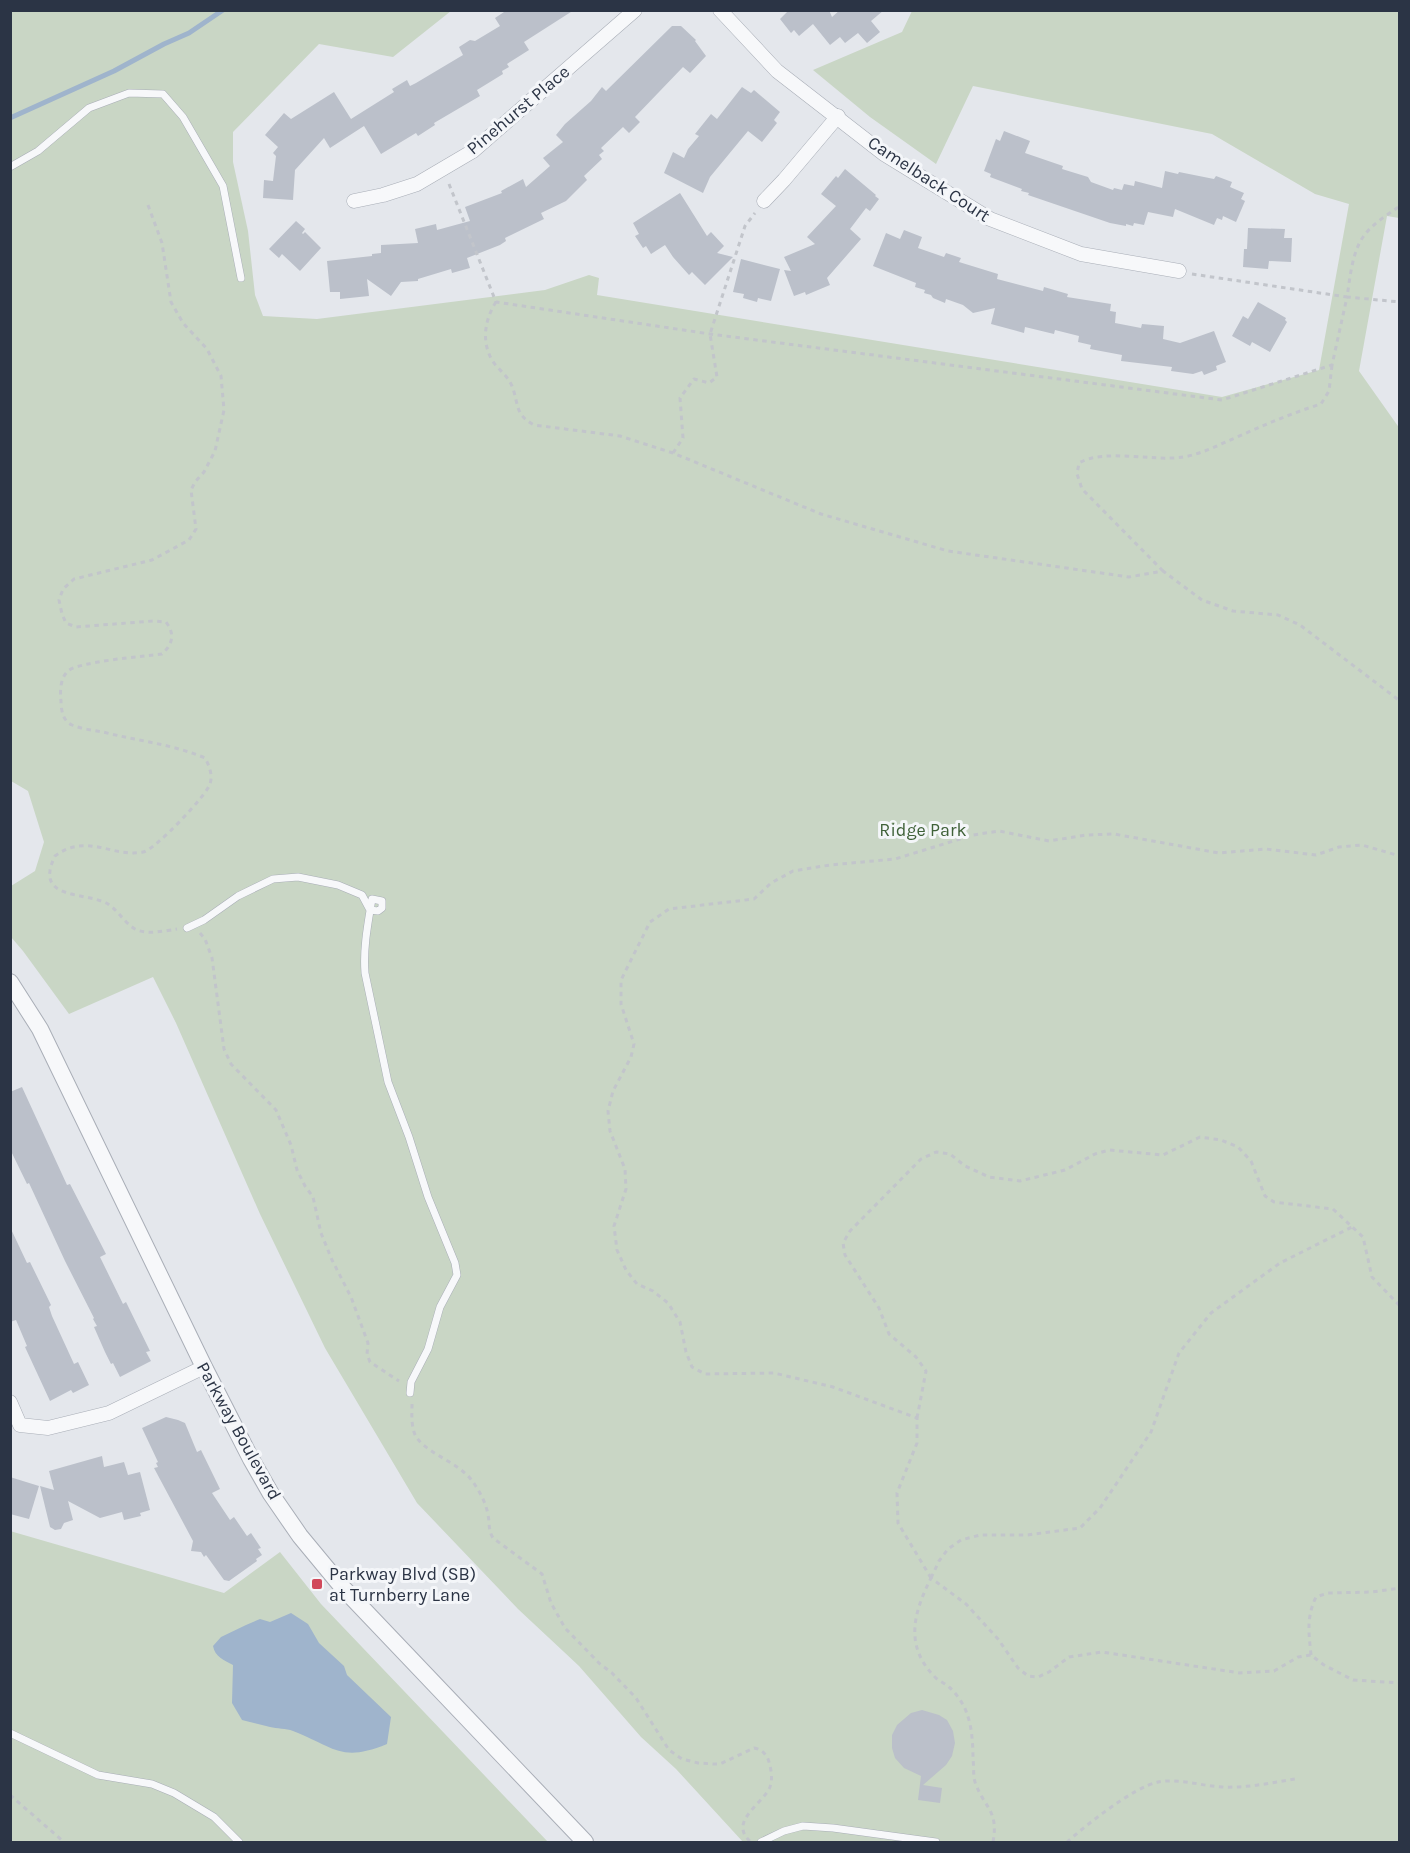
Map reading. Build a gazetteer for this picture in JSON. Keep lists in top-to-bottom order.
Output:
{
  "streets": {
    "street": ["Pinehurst Place", "Camelback Court", "Parkway Boulevard"]
  },
  "parks": ["Ridge Park"],
  "places": {
    "transit": ["Parkway Blvd (SB) at Turnberry Lane"]
  }
}
